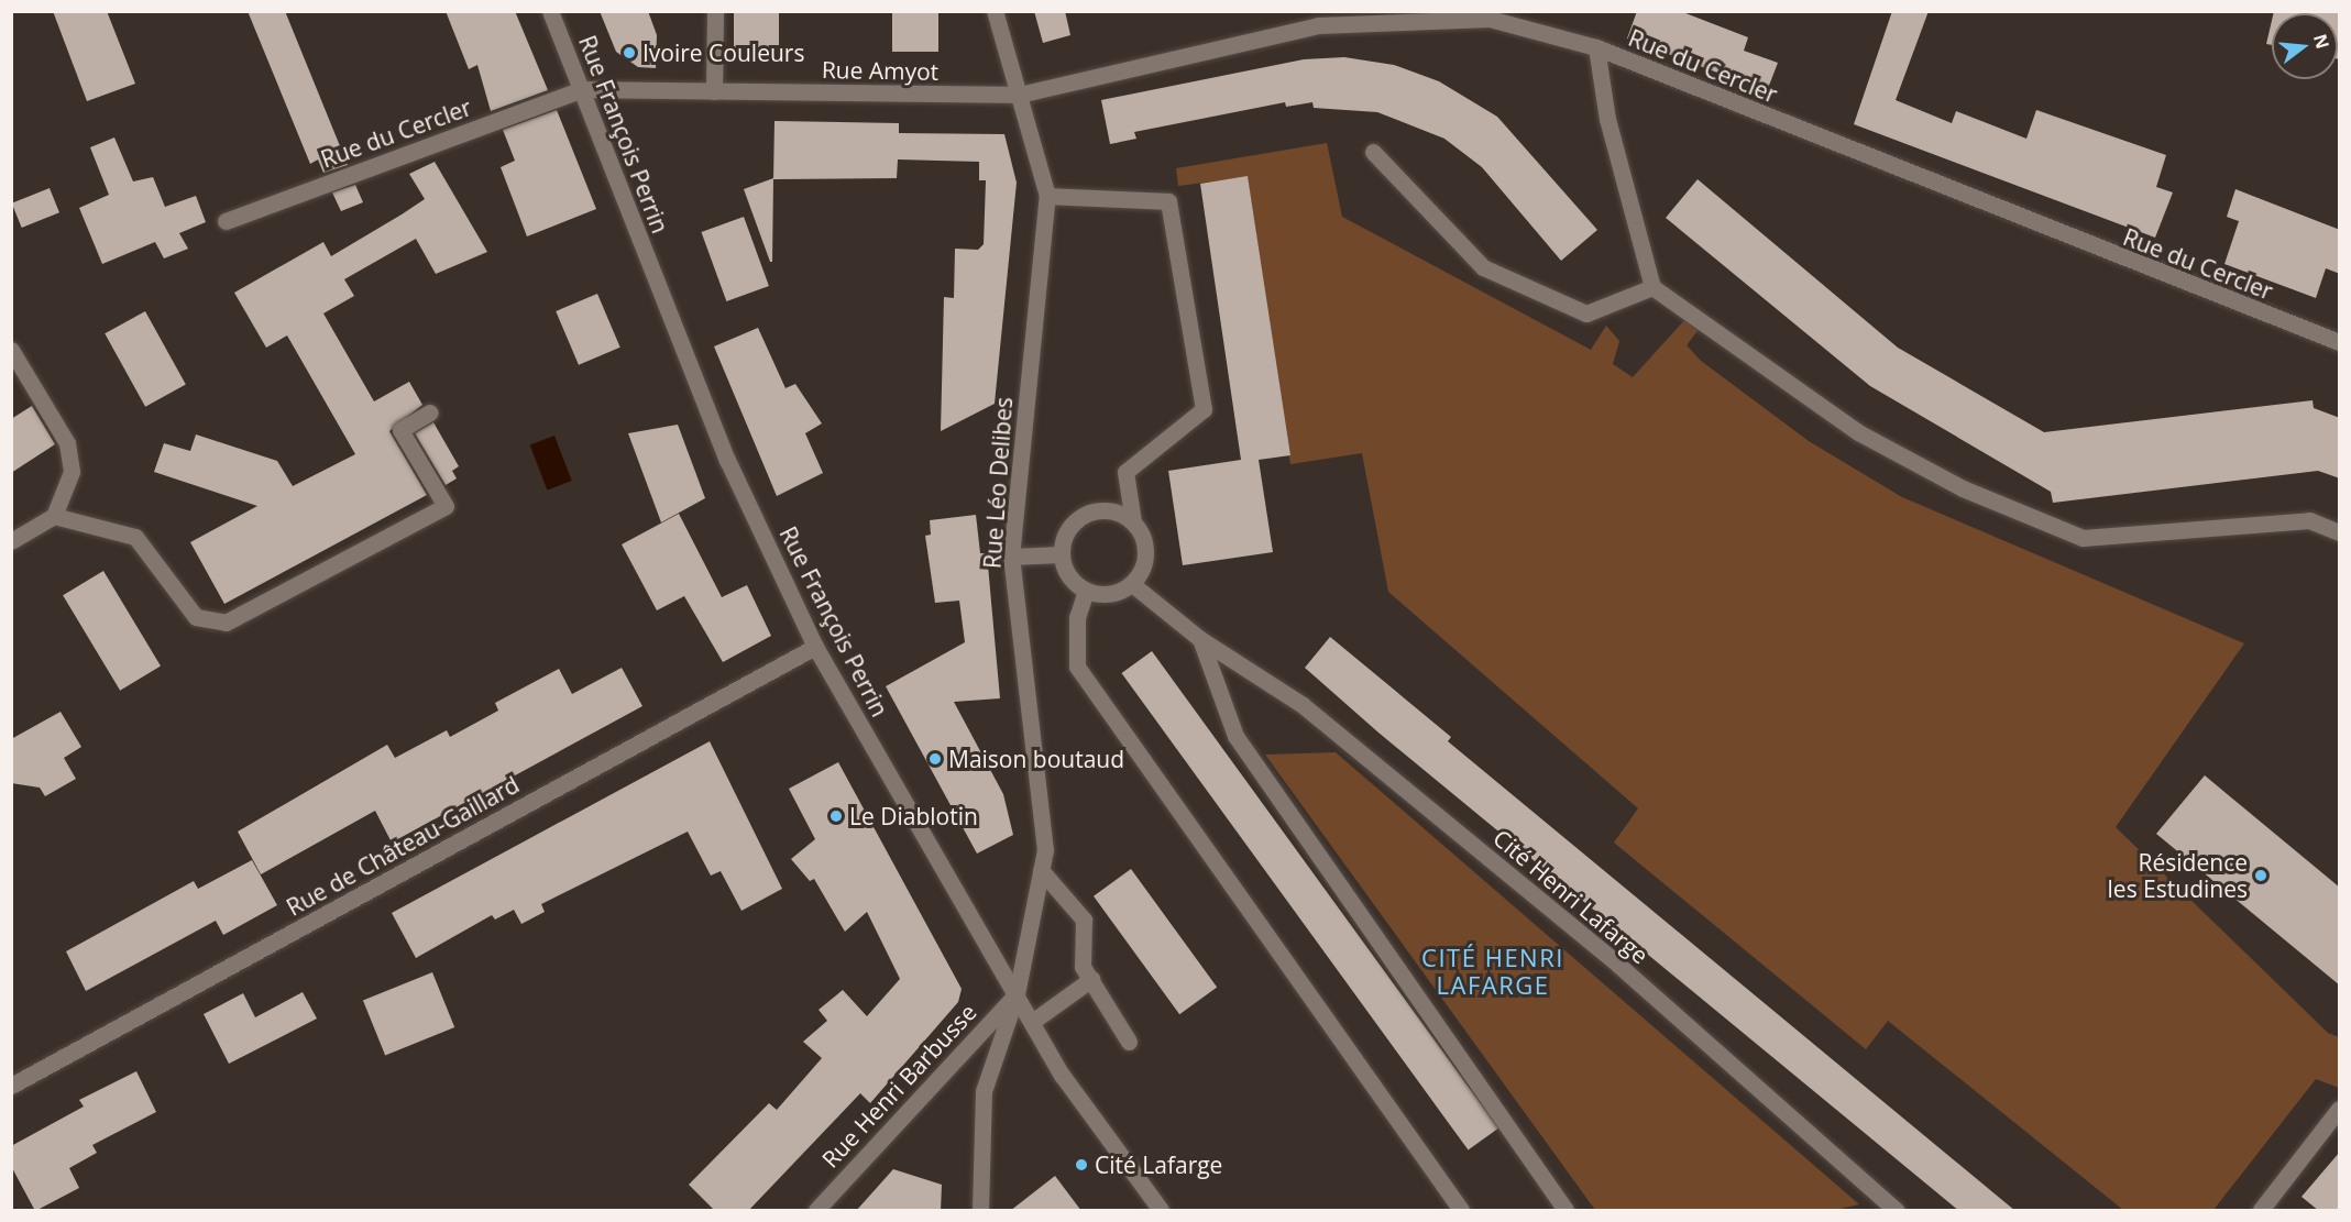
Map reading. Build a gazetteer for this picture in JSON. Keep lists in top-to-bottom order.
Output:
{
  "streets": {
    "street": [
      "Rue du Cercler",
      "Rue Amyot",
      "Rue François Perrin",
      "Rue Léo Delibes",
      "Rue de Château-Gaillard",
      "Cité Henri Lafarge",
      "Rue Henri Barbusse"
    ]
  },
  "crossings": [
    ["Rue du Cercler", "Rue Amyot"],
    ["Rue du Cercler", "Rue François Perrin"],
    ["Rue du Cercler", "Rue Léo Delibes"],
    ["Rue Amyot", "Rue François Perrin"],
    ["Rue Amyot", "Rue Léo Delibes"],
    ["Rue François Perrin", "Rue Léo Delibes"],
    ["Rue François Perrin", "Rue de Château-Gaillard"],
    ["Rue François Perrin", "Rue Henri Barbusse"],
    ["Rue Léo Delibes", "Rue Henri Barbusse"]
  ],
  "districts": ["CITÉ HENRI LAFARGE"],
  "places": [
    "Ivoire Couleurs",
    "Maison boutaud",
    "Le Diablotin",
    "Résidence les Estudines",
    "Cité Lafarge"
  ],
  "north": "right"
}
